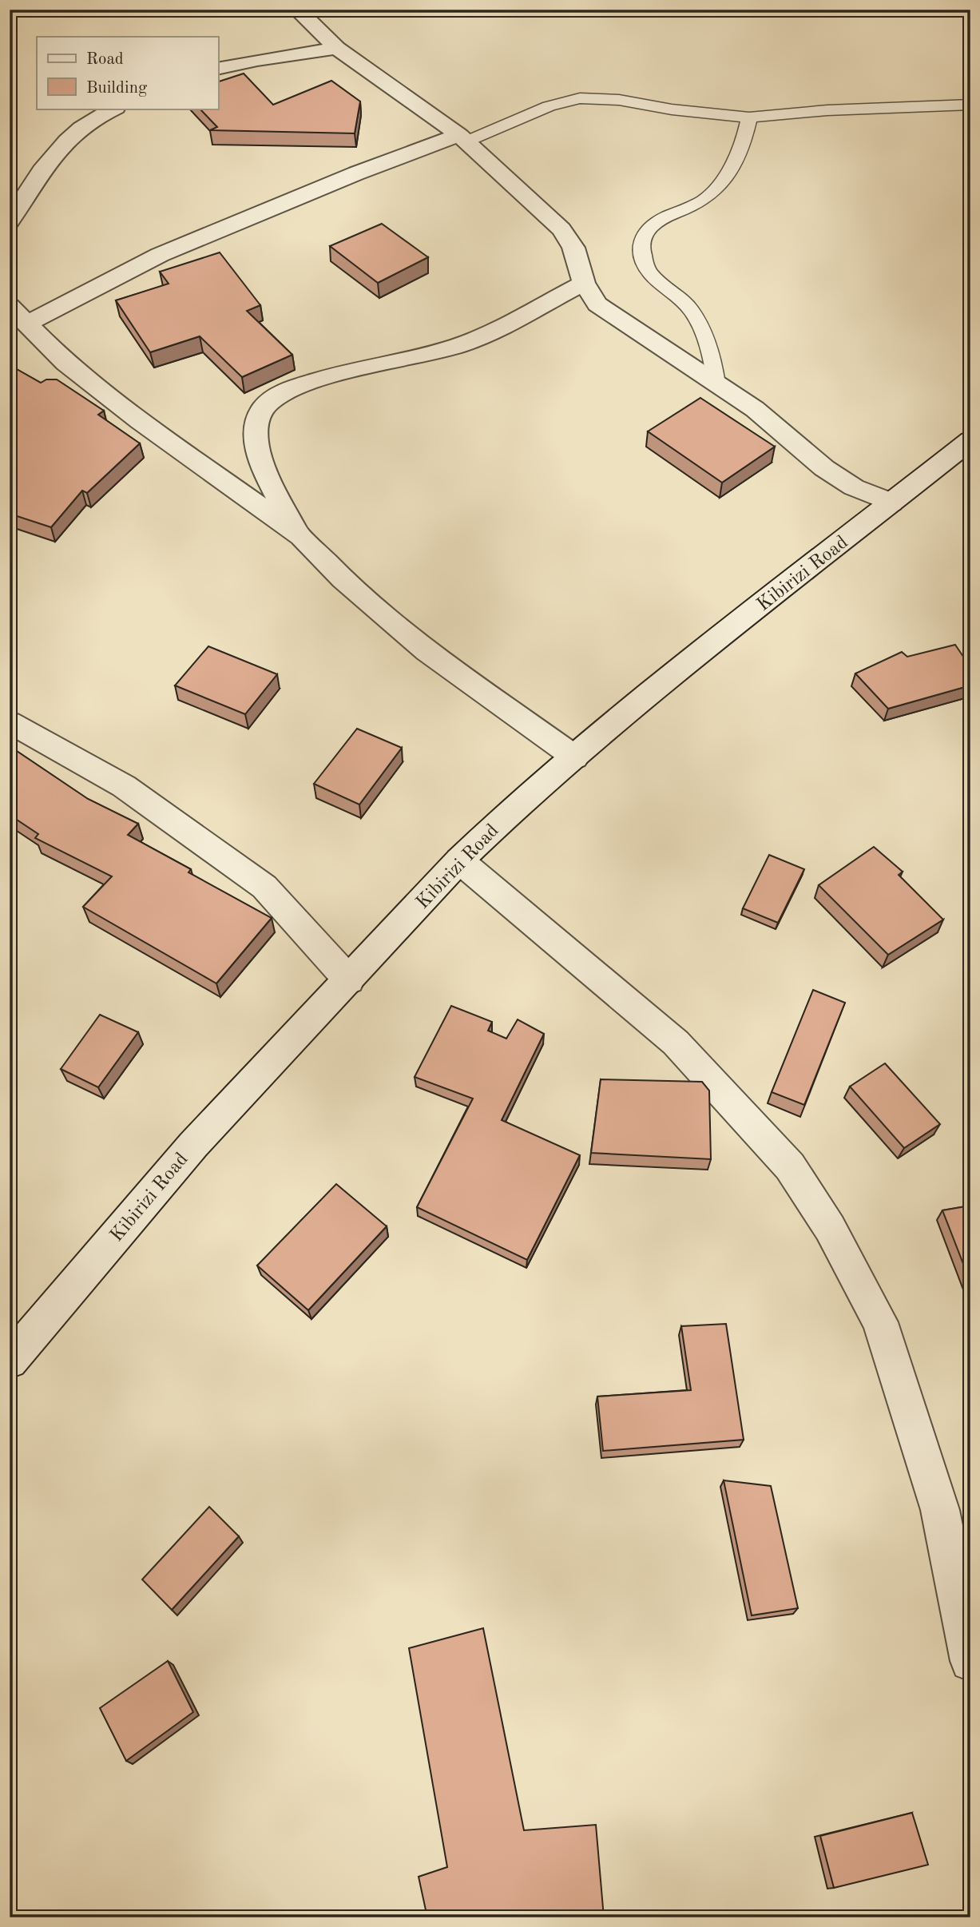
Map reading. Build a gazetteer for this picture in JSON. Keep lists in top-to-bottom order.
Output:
{
  "streets": {
    "street": ["Kibirizi Road"]
  },
  "legend": ["Road", "Building"]
}
